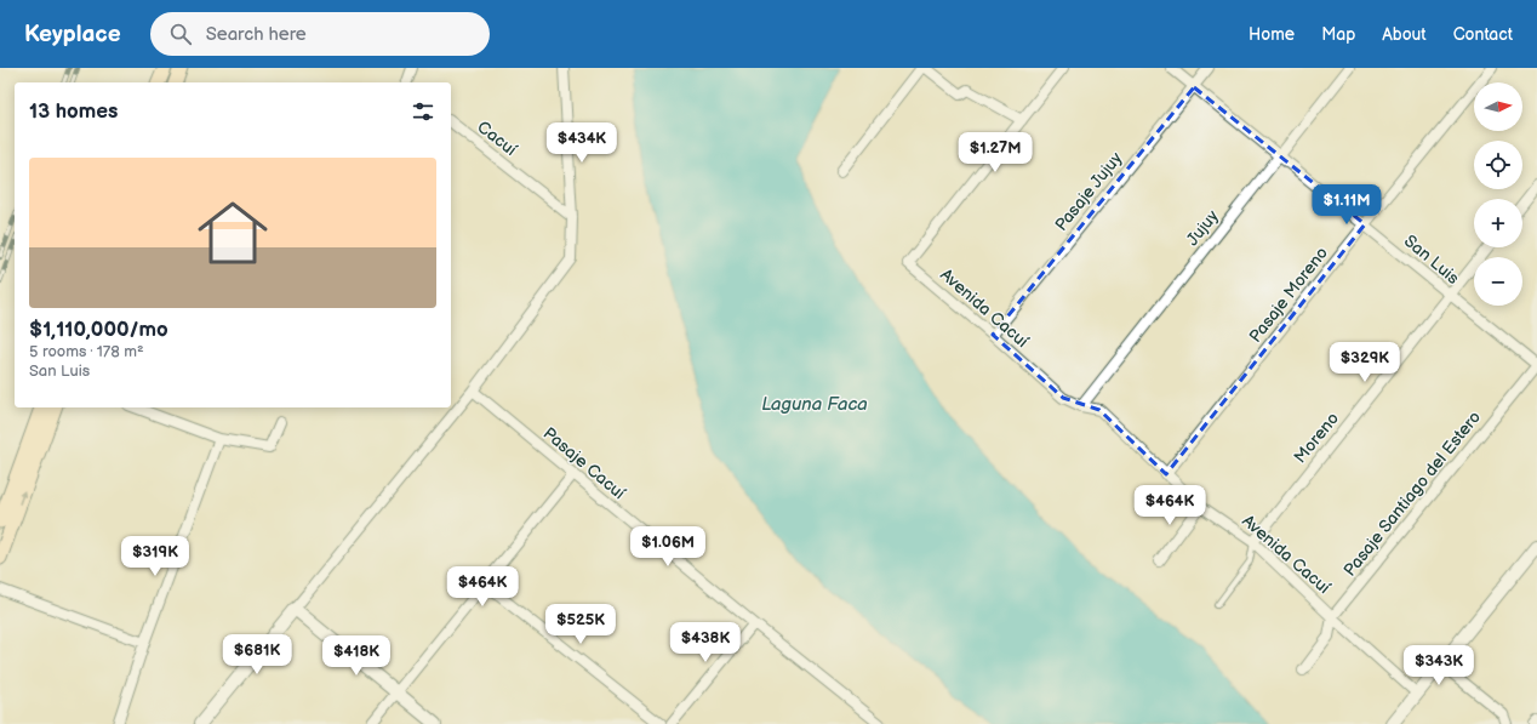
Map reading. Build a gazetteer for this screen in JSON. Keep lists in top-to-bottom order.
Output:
{
  "streets": {
    "street": [
      "Cacuí",
      "Pasaje Jujuy",
      "Jujuy",
      "San Luis",
      "Pasaje Moreno",
      "Avenida Cacuí",
      "Moreno",
      "Pasaje Cacuí",
      "Pasaje Santiago del Estero"
    ]
  },
  "crossings": [
    ["Pasaje Jujuy", "San Luis"],
    ["Pasaje Jujuy", "Avenida Cacuí"],
    ["Jujuy", "San Luis"],
    ["Jujuy", "Avenida Cacuí"],
    ["San Luis", "Pasaje Moreno"],
    ["San Luis", "Moreno"],
    ["San Luis", "Pasaje Santiago del Estero"],
    ["Pasaje Moreno", "Avenida Cacuí"],
    ["Avenida Cacuí", "Moreno"],
    ["Avenida Cacuí", "Pasaje Santiago del Estero"]
  ],
  "water": ["Laguna Faca"],
  "north": "right",
  "page": {
    "header": "Keyplace",
    "search": "Search here",
    "nav": [
      "Home",
      "Map",
      "About",
      "Contact"
    ],
    "map_buttons": ["+", "−"],
    "heading": "13 homes",
    "price": [
      "$434K",
      "$1.27M",
      "$1.11M",
      "$329K",
      "$464K",
      "$1.06M",
      "$319K",
      "$464K",
      "$525K",
      "$438K",
      "$681K",
      "$418K",
      "$343K"
    ],
    "list": [
      {
        "name": "$1,110,000/mo",
        "note": "5 rooms · 178 m² · San Luis"
      }
    ]
  }
}
